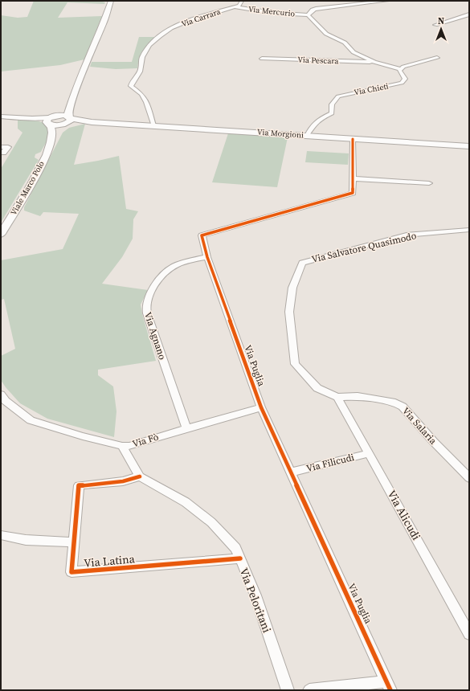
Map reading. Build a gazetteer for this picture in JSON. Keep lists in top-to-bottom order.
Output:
{
  "streets": {
    "main road": ["Via Morgioni", "Viale Marco Polo"],
    "street": [
      "Via Mercurio",
      "Via Carrara",
      "Via Pescara",
      "Via Chieti",
      "Via Salvatore Quasimodo",
      "Via Agnano",
      "Via Puglia",
      "Via Salaria",
      "Via Fò",
      "Via Filicudi",
      "Via Alicudi",
      "Via Latina",
      "Via Peloritani"
    ]
  },
  "crossings": [
    ["Via Mercurio", "Via Carrara"],
    ["Via Carrara", "Via Morgioni"],
    ["Via Chieti", "Via Morgioni"],
    ["Via Morgioni", "Viale Marco Polo"],
    ["Via Morgioni", "Via Puglia"],
    ["Via Salvatore Quasimodo", "Via Salaria"],
    ["Via Salvatore Quasimodo", "Via Alicudi"],
    ["Via Agnano", "Via Puglia"],
    ["Via Agnano", "Via Fò"],
    ["Via Puglia", "Via Fò"],
    ["Via Puglia", "Via Filicudi"],
    ["Via Salaria", "Via Alicudi"],
    ["Via Filicudi", "Via Alicudi"],
    ["Via Latina", "Via Peloritani"]
  ],
  "north": "top"
}
